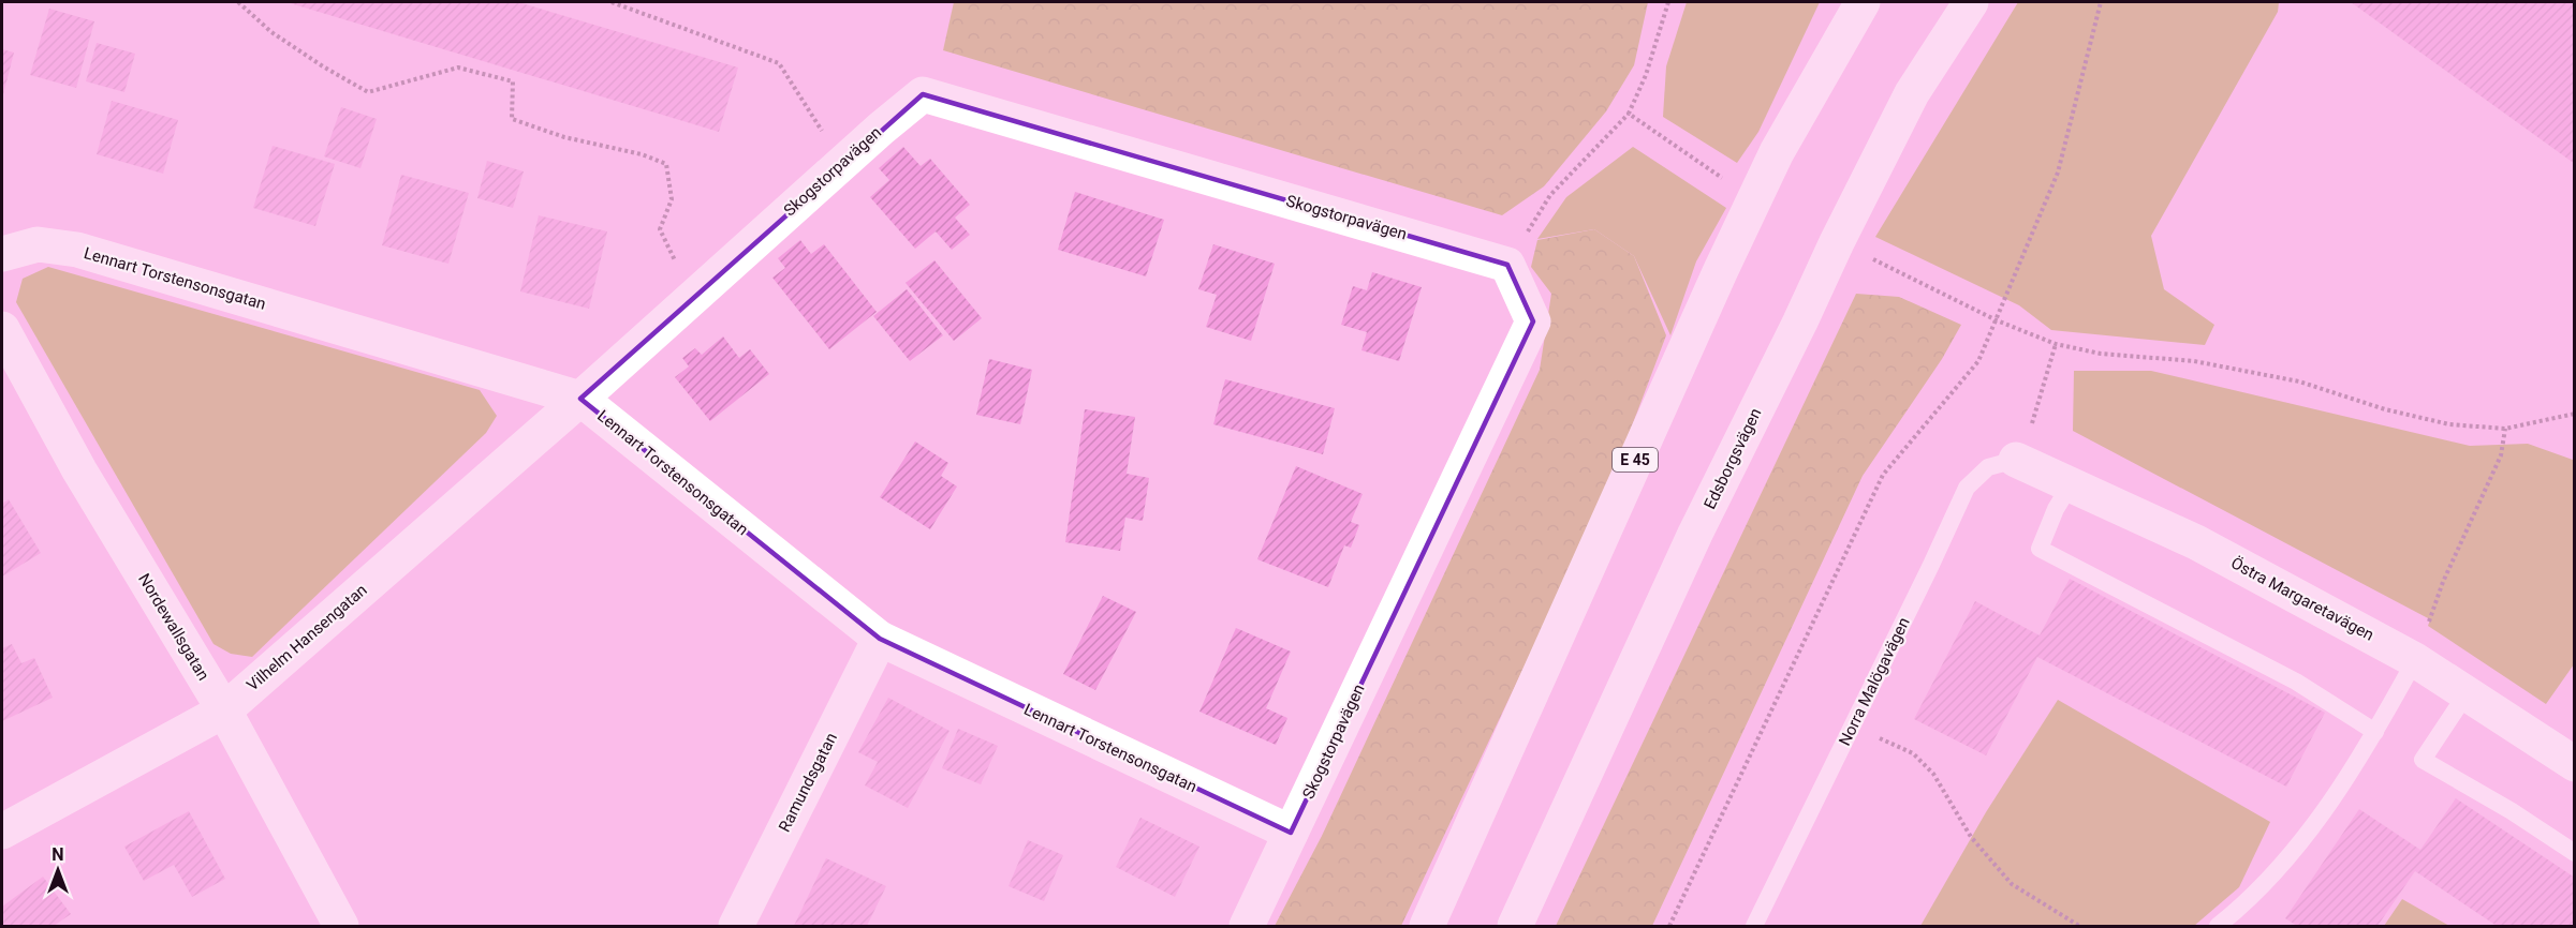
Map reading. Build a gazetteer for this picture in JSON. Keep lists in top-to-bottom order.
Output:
{
  "streets": {
    "main road": [
      "Skogstorpavägen",
      "Lennart Torstensonsgatan",
      "Edsborgsvägen",
      "E 45",
      "Östra Margaretavägen",
      "Nordewallsgatan",
      "Vilhelm Hansengatan",
      "Ramundsgatan"
    ],
    "lane": ["Norra Malögavägen"]
  },
  "crossings": [
    ["Skogstorpavägen", "Lennart Torstensonsgatan"],
    ["Skogstorpavägen", "Vilhelm Hansengatan"],
    ["Lennart Torstensonsgatan", "Vilhelm Hansengatan"],
    ["Lennart Torstensonsgatan", "Ramundsgatan"],
    ["Östra Margaretavägen", "Norra Malögavägen"],
    ["Nordewallsgatan", "Vilhelm Hansengatan"]
  ],
  "north": "top"
}
